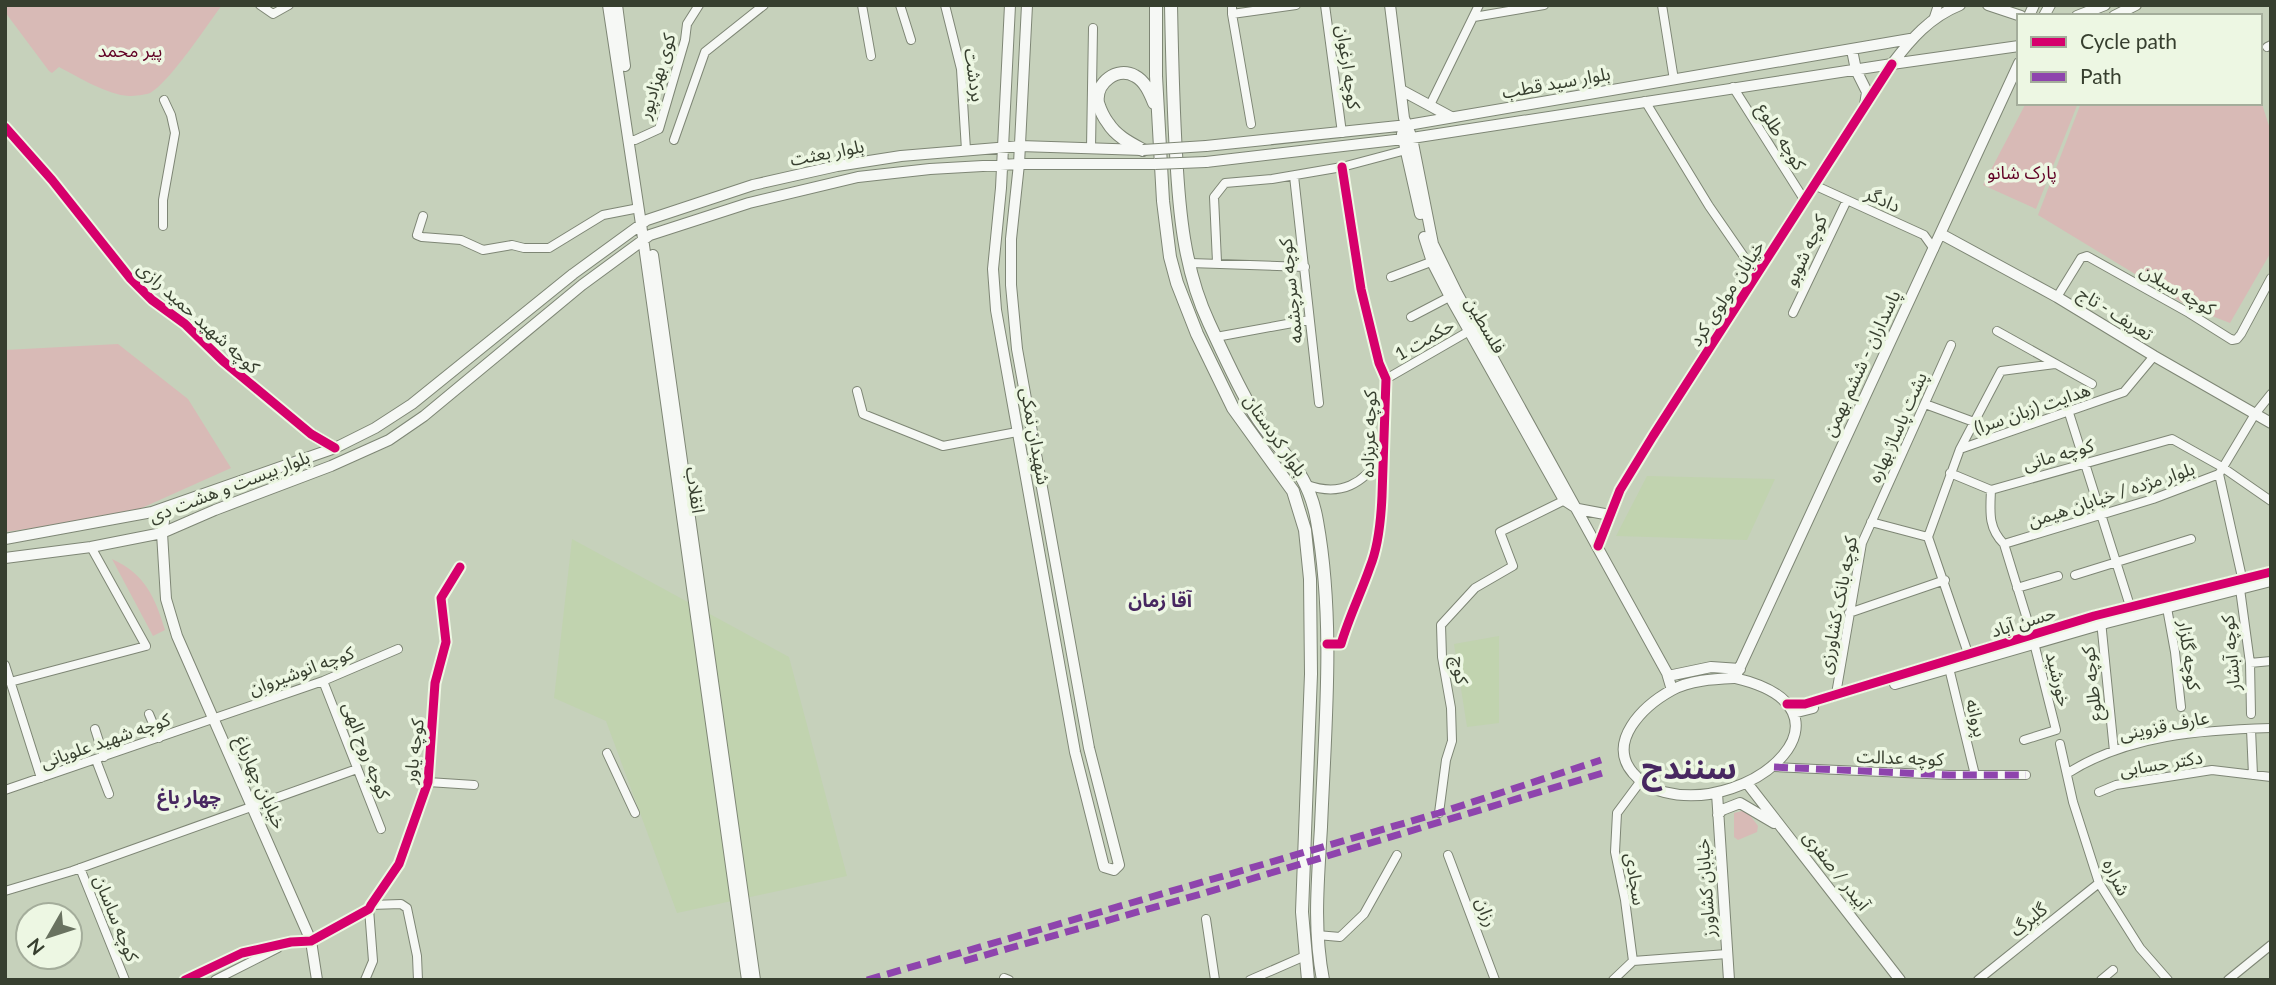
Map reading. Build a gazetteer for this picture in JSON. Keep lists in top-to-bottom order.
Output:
{
  "streets": {
    "main road": [
      "بلوار سید قطب",
      "بلوار بعثت",
      "خیابان مولوی کرد",
      "تعریف - تاج",
      "کوچه شهید حمید رازی",
      "فلسطین",
      "پاسداران - ششم بهمن",
      "بلوار کردستان",
      "شهیدان نمکی",
      "بلوار بیست و هشت دی",
      "انقلاب",
      "حسن آباد",
      "خیابان چهارباغ",
      "آبیدر / صفری",
      "خیابان کشاورز"
    ],
    "street": [
      "کوچه ارغوان",
      "بردشت",
      "کوی بهزادپور",
      "کوچه طلوع",
      "دادگر",
      "کوچه شوبو",
      "کوچه سبلان",
      "کوچه سرچشمه",
      "حکمت 1",
      "هدایت (زبان سرا)",
      "پشت پاساژ بهاره",
      "کوچه عربزاده",
      "کوچه مانی",
      "بلوار مژده / خیابان هیمن",
      "کوچه بانک کشاورزی",
      "کوچه آبشار",
      "کوچه گلزار",
      "کوچه انوشیروان",
      "کوچ",
      "خورشید",
      "پروانه",
      "عارف قزوینی",
      "کوچه شهید علویانی",
      "کوچه روح الهی",
      "کوچه یاور",
      "کوچه عدالت",
      "دکتر حسابی",
      "شراره",
      "سجادی",
      "رزان",
      "کوچه ساسان",
      "گلبرگ"
    ]
  },
  "crossings": [
    ["کوچه ارغوان", "بلوار سید قطب"],
    ["بردشت", "بلوار بعثت"],
    ["کوی بهزادپور", "انقلاب"],
    ["بلوار سید قطب", "کوچه طلوع"],
    ["بلوار سید قطب", "خیابان مولوی کرد"],
    ["بلوار سید قطب", "فلسطین"],
    ["بلوار سید قطب", "بلوار کردستان"],
    ["کوچه طلوع", "خیابان مولوی کرد"],
    ["کوچه طلوع", "حسن آباد"],
    ["کوچه طلوع", "عارف قزوینی"],
    ["بلوار بعثت", "شهیدان نمکی"],
    ["بلوار بعثت", "بلوار بیست و هشت دی"],
    ["بلوار بعثت", "انقلاب"],
    ["دادگر", "کوچه شوبو"],
    ["دادگر", "خیابان مولوی کرد"],
    ["دادگر", "پاسداران - ششم بهمن"],
    ["کوچه سبلان", "تعریف - تاج"],
    ["خیابان مولوی کرد", "فلسطین"],
    ["تعریف - تاج", "پاسداران - ششم بهمن"],
    ["تعریف - تاج", "هدایت (زبان سرا)"],
    ["کوچه شهید حمید رازی", "بلوار بیست و هشت دی"],
    ["فلسطین", "حکمت 1"],
    ["فلسطین", "پاسداران - ششم بهمن"],
    ["فلسطین", "حسن آباد"],
    ["فلسطین", "کوچ"],
    ["فلسطین", "کوچه عدالت"],
    ["فلسطین", "آبیدر / صفری"],
    ["فلسطین", "سجادی"],
    ["فلسطین", "خیابان کشاورز"],
    ["حکمت 1", "کوچه عربزاده"],
    ["پاسداران - ششم بهمن", "حسن آباد"],
    ["پاسداران - ششم بهمن", "کوچه عدالت"],
    ["پاسداران - ششم بهمن", "آبیدر / صفری"],
    ["پاسداران - ششم بهمن", "سجادی"],
    ["پاسداران - ششم بهمن", "خیابان کشاورز"],
    ["پشت پاساژ بهاره", "کوچه بانک کشاورزی"],
    ["کوچه عربزاده", "بلوار کردستان"],
    ["کوچه مانی", "بلوار مژده / خیابان هیمن"],
    ["کوچه مانی", "کوچه آبشار"],
    ["بلوار بیست و هشت دی", "انقلاب"],
    ["بلوار بیست و هشت دی", "خیابان چهارباغ"],
    ["بلوار مژده / خیابان هیمن", "کوچه آبشار"],
    ["کوچه بانک کشاورزی", "حسن آباد"],
    ["حسن آباد", "کوچه آبشار"],
    ["حسن آباد", "کوچه گلزار"],
    ["حسن آباد", "خورشید"],
    ["حسن آباد", "پروانه"],
    ["حسن آباد", "کوچه عدالت"],
    ["حسن آباد", "آبیدر / صفری"],
    ["حسن آباد", "سجادی"],
    ["حسن آباد", "خیابان کشاورز"],
    ["کوچه انوشیروان", "کوچه شهید علویانی"],
    ["کوچه انوشیروان", "کوچه روح الهی"],
    ["کوچه انوشیروان", "خیابان چهارباغ"],
    ["پروانه", "کوچه عدالت"],
    ["عارف قزوینی", "شراره"],
    ["کوچه شهید علویانی", "خیابان چهارباغ"],
    ["کوچه یاور", "خیابان چهارباغ"],
    ["کوچه عدالت", "آبیدر / صفری"],
    ["کوچه عدالت", "سجادی"],
    ["کوچه عدالت", "خیابان کشاورز"],
    ["آبیدر / صفری", "سجادی"],
    ["آبیدر / صفری", "خیابان کشاورز"],
    ["شراره", "گلبرگ"],
    ["سجادی", "خیابان کشاورز"]
  ],
  "districts": ["آقا زمان", "سنندج", "چهار باغ"],
  "parks": ["پیر محمد", "پارک شانو"],
  "legend": ["Cycle path", "Path"],
  "north": "bottom left"
}
